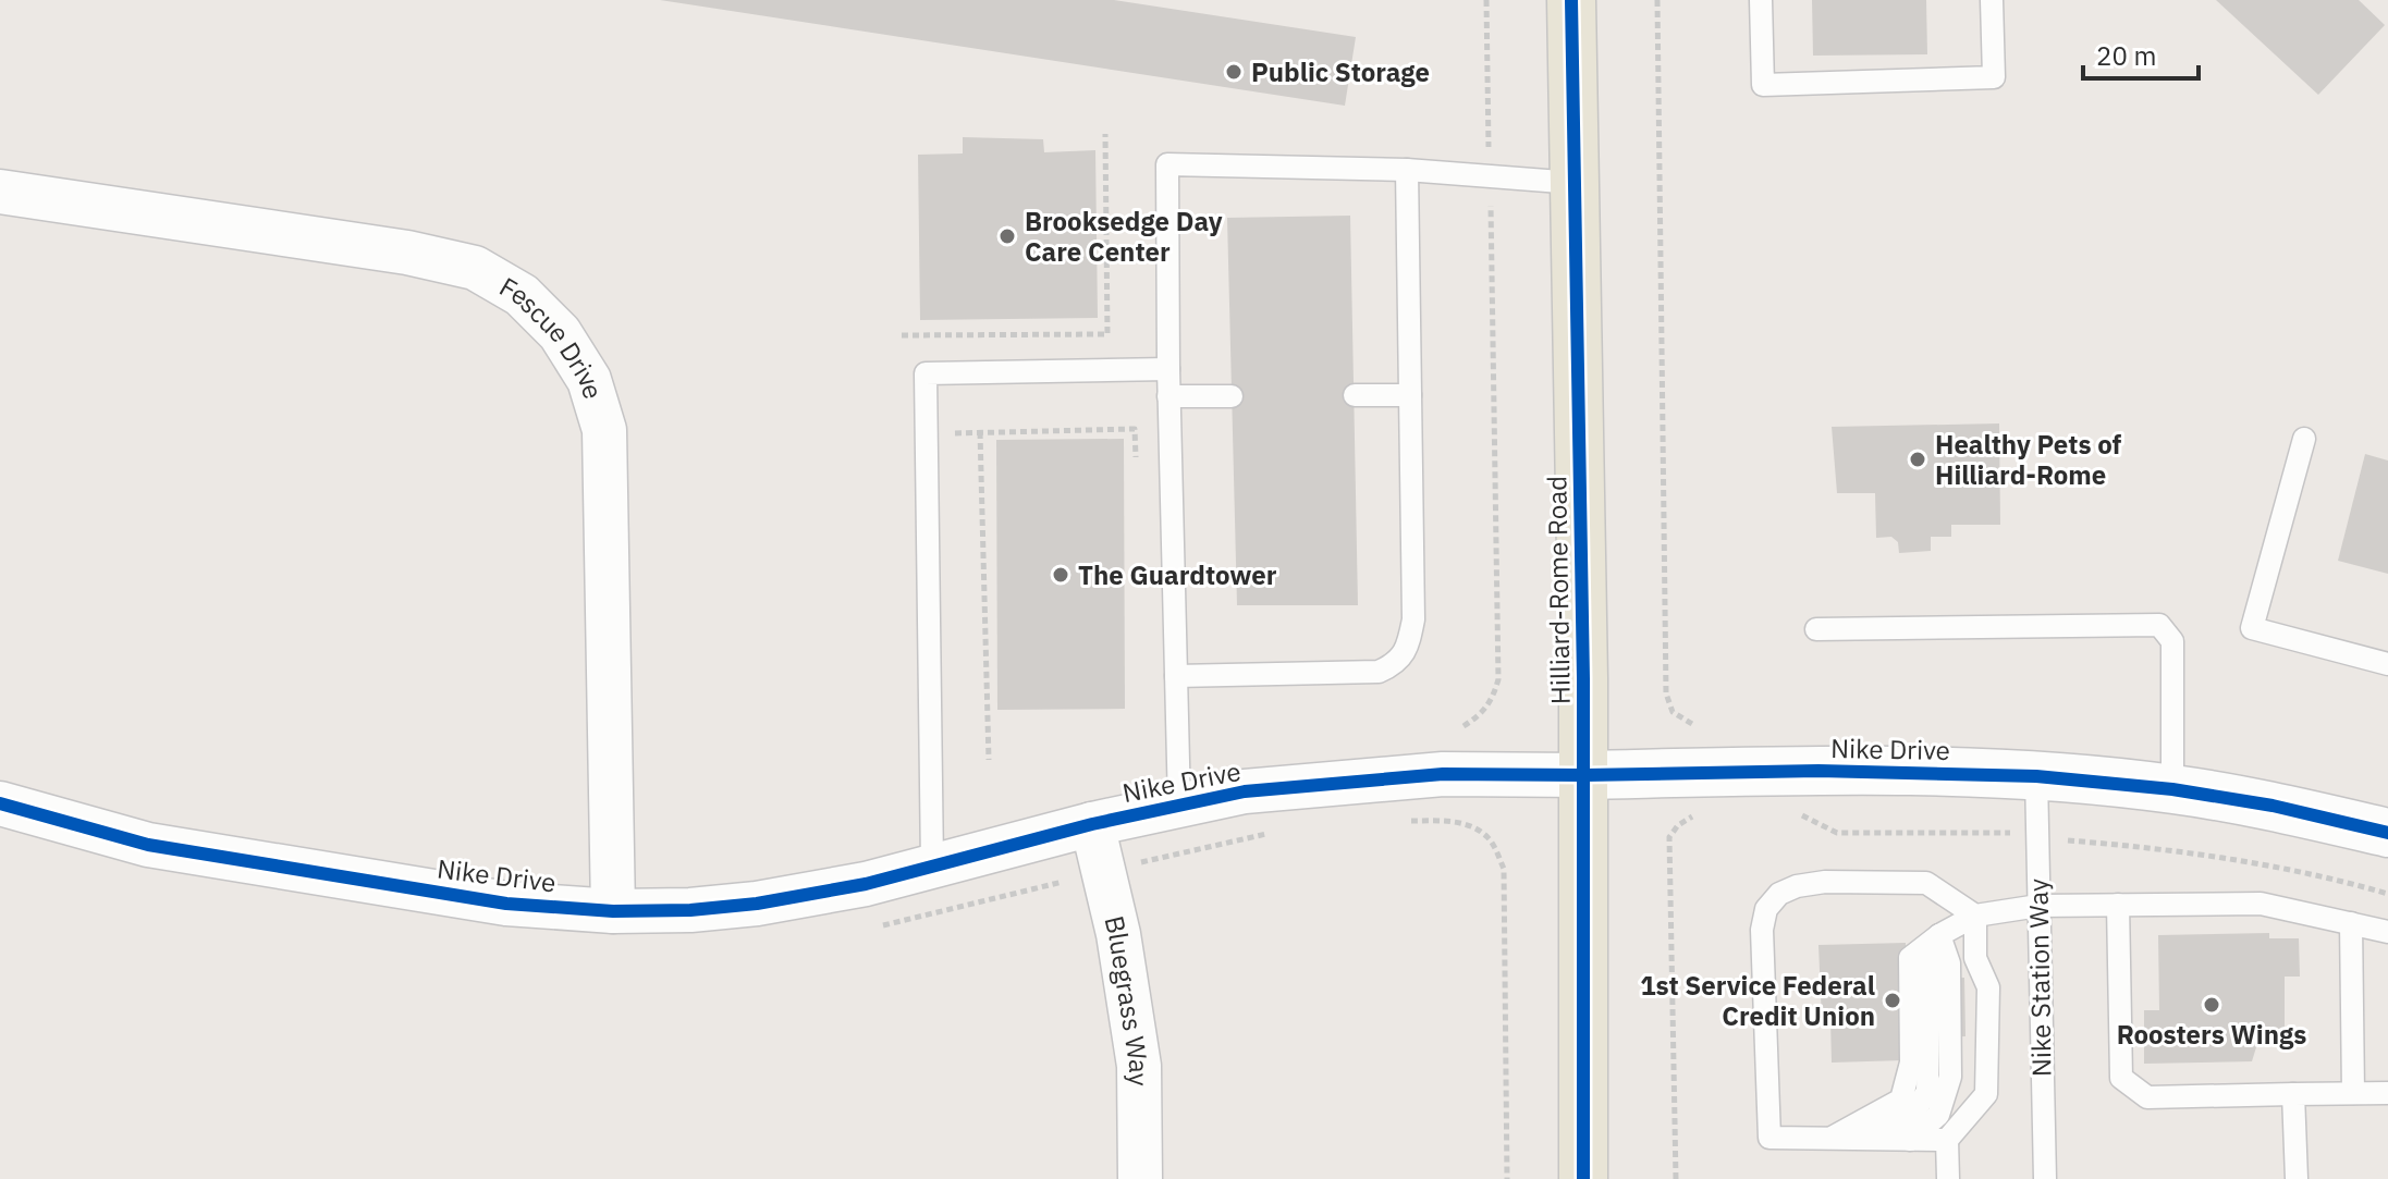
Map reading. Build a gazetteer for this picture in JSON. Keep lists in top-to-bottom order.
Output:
{
  "streets": {
    "main road": ["Hilliard-Rome Road"],
    "street": ["Fescue Drive", "Nike Drive", "Bluegrass Way"],
    "lane": ["Nike Station Way"]
  },
  "crossings": [
    ["Fescue Drive", "Nike Drive"],
    ["Hilliard-Rome Road", "Nike Drive"],
    ["Nike Drive", "Nike Station Way"],
    ["Nike Drive", "Bluegrass Way"]
  ],
  "places": [
    "Public Storage",
    "Brooksedge Day Care Center",
    "Healthy Pets of Hilliard-Rome",
    "The Guardtower",
    "1st Service Federal Credit Union",
    "Roosters Wings"
  ],
  "scale_bar": "20 m"
}
